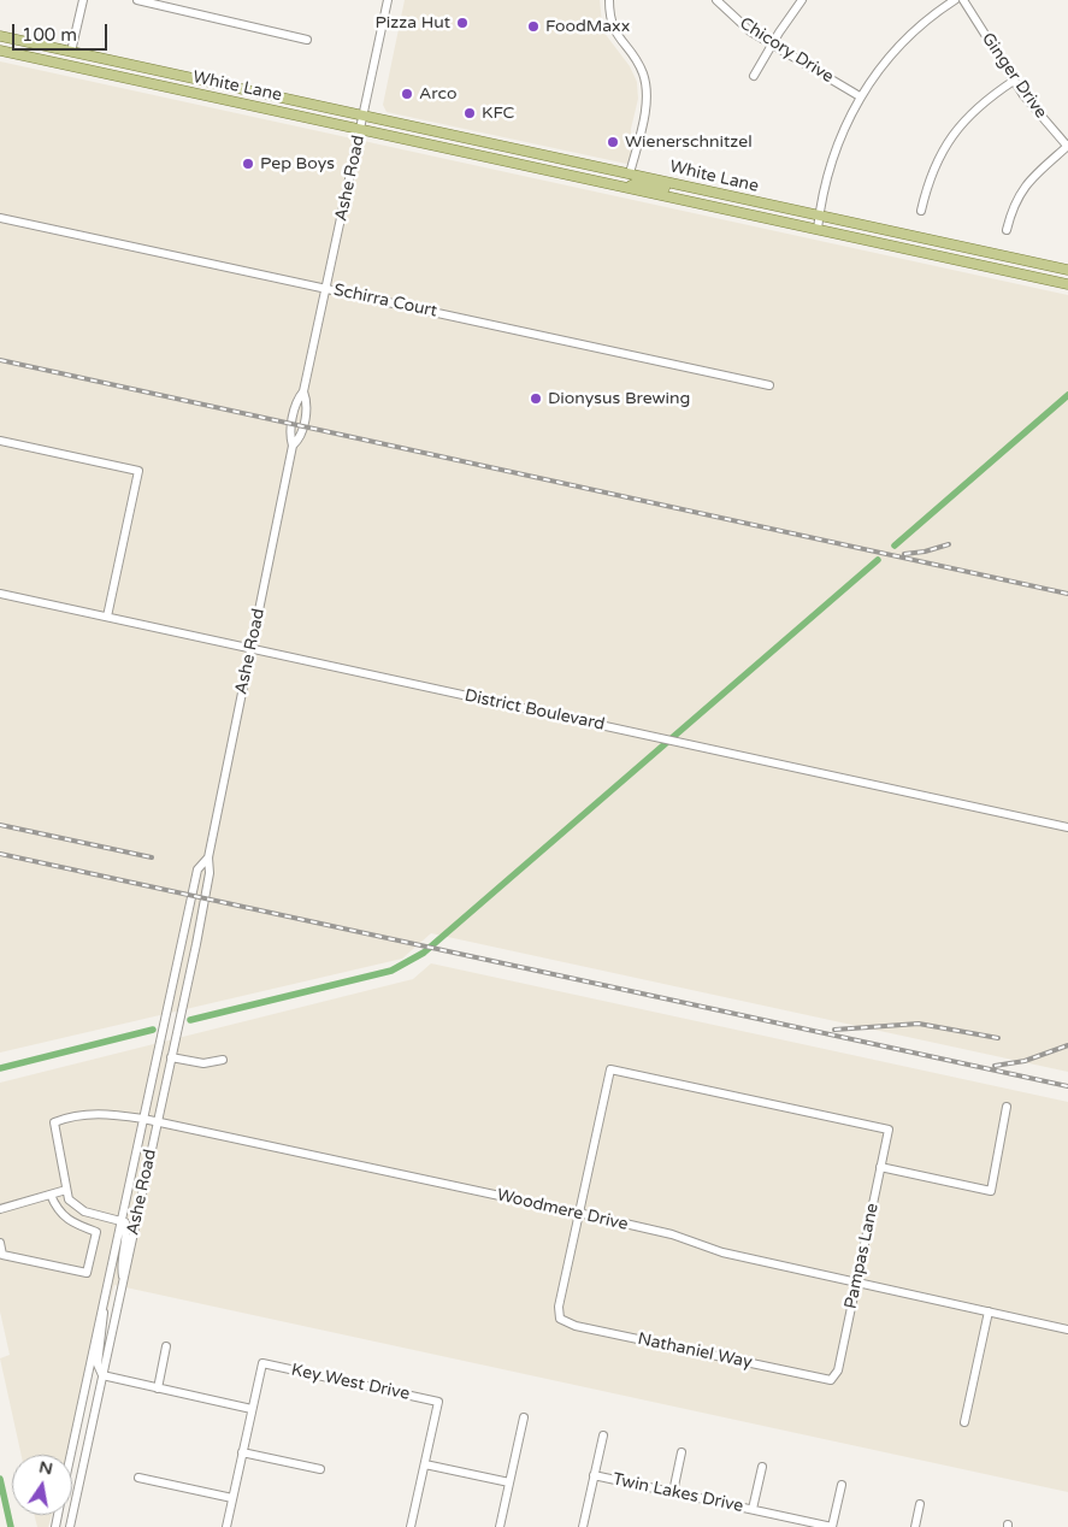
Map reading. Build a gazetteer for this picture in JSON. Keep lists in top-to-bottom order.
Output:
{
  "streets": {
    "main road": ["White Lane"],
    "street": [
      "Chicory Drive",
      "Ginger Drive",
      "Ashe Road",
      "Schirra Court",
      "District Boulevard",
      "Woodmere Drive",
      "Pampas Lane",
      "Nathaniel Way",
      "Key West Drive",
      "Twin Lakes Drive"
    ]
  },
  "crossings": [
    ["White Lane", "Ashe Road"],
    ["Ashe Road", "Schirra Court"],
    ["Ashe Road", "District Boulevard"],
    ["Ashe Road", "Woodmere Drive"],
    ["Woodmere Drive", "Pampas Lane"],
    ["Woodmere Drive", "Nathaniel Way"],
    ["Pampas Lane", "Nathaniel Way"]
  ],
  "places": [
    "Pizza Hut",
    "FoodMaxx",
    "Arco",
    "KFC",
    "Wienerschnitzel",
    "Pep Boys",
    "Dionysus Brewing"
  ],
  "scale_bar": "100 m",
  "north": "top"
}
